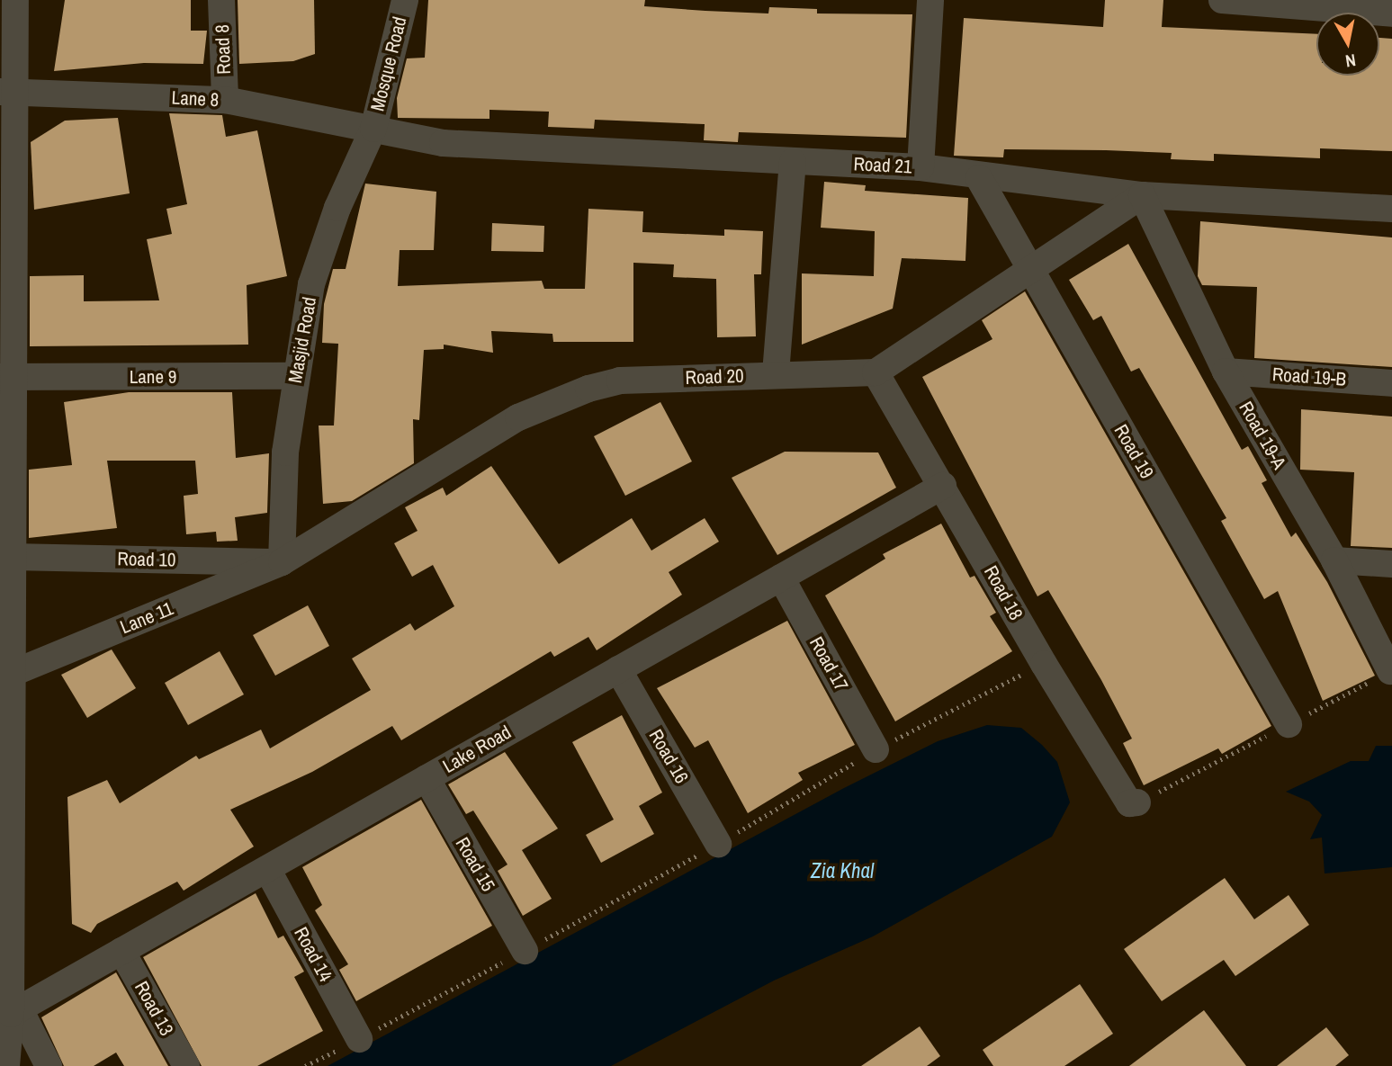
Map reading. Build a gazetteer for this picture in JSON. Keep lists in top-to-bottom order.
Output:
{
  "streets": {
    "street": [
      "Road 8",
      "Mosque Road",
      "Lane 8",
      "Road 21",
      "Masjid Road",
      "Lane 9",
      "Road 20",
      "Road 19-B",
      "Road 19-A",
      "Road 19",
      "Road 10",
      "Road 18",
      "Lane 11",
      "Road 17",
      "Lake Road",
      "Road 16",
      "Road 15",
      "Road 14",
      "Road 13"
    ]
  },
  "crossings": [
    ["Road 8", "Lane 8"],
    ["Mosque Road", "Lane 8"],
    ["Mosque Road", "Road 21"],
    ["Mosque Road", "Masjid Road"],
    ["Lane 8", "Road 21"],
    ["Lane 8", "Masjid Road"],
    ["Road 21", "Masjid Road"],
    ["Road 21", "Road 19-A"],
    ["Road 21", "Road 19"],
    ["Masjid Road", "Lane 9"],
    ["Masjid Road", "Road 20"],
    ["Masjid Road", "Road 10"],
    ["Masjid Road", "Lane 11"],
    ["Road 20", "Road 10"],
    ["Road 20", "Road 18"],
    ["Road 20", "Lane 11"],
    ["Road 19-B", "Road 19-A"],
    ["Road 10", "Lane 11"],
    ["Road 18", "Lake Road"],
    ["Road 17", "Lake Road"],
    ["Lake Road", "Road 16"],
    ["Lake Road", "Road 15"],
    ["Lake Road", "Road 14"],
    ["Lake Road", "Road 13"]
  ],
  "water": ["Zia Khal"],
  "north": "bottom"
}
